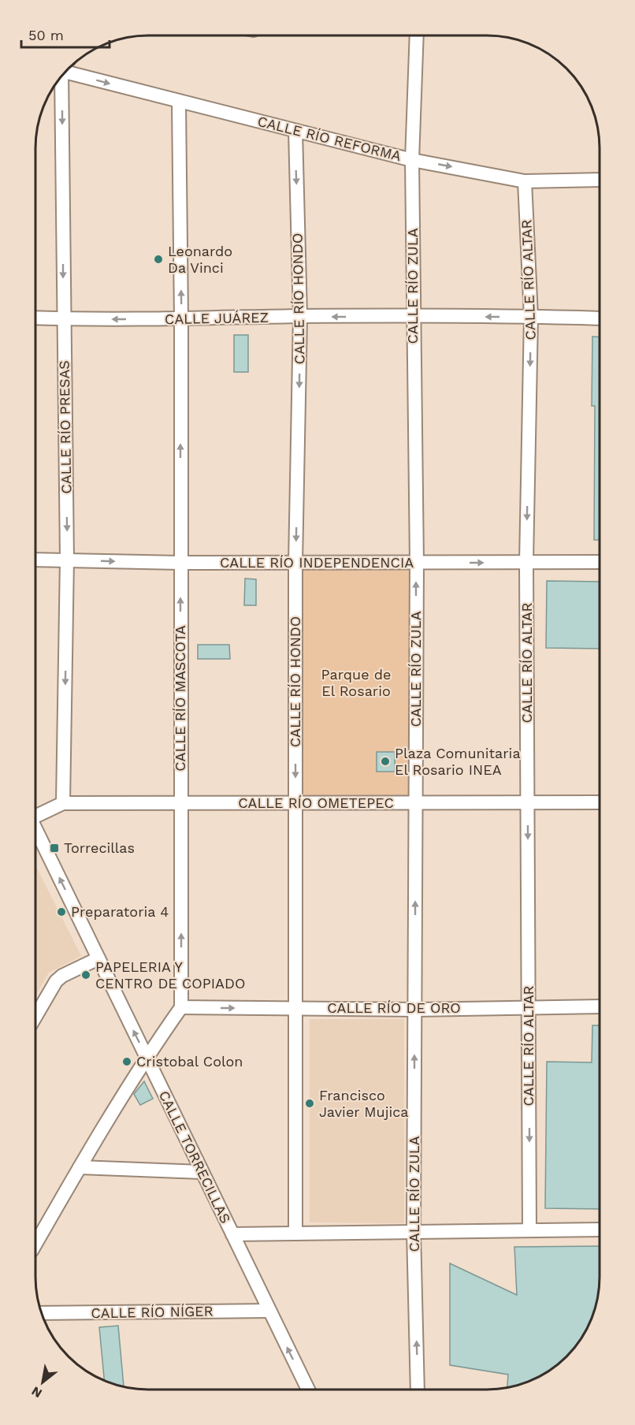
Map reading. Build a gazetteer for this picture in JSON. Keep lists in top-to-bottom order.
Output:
{
  "streets": {
    "street": [
      "CALLE RÍO REFORMA",
      "CALLE RÍO ALTAR",
      "CALLE RÍO ZULA",
      "CALLE RÍO HONDO",
      "CALLE JUÁREZ",
      "CALLE RÍO PRESAS",
      "CALLE RÍO INDEPENDENCIA",
      "CALLE RÍO MASCOTA",
      "CALLE RÍO OMETEPEC",
      "CALLE RÍO DE ORO",
      "CALLE TORRECILLAS",
      "CALLE RÍO NÍGER"
    ]
  },
  "crossings": [
    ["CALLE RÍO REFORMA", "CALLE RÍO ALTAR"],
    ["CALLE RÍO REFORMA", "CALLE RÍO ZULA"],
    ["CALLE RÍO REFORMA", "CALLE RÍO HONDO"],
    ["CALLE RÍO REFORMA", "CALLE RÍO MASCOTA"],
    ["CALLE RÍO ALTAR", "CALLE JUÁREZ"],
    ["CALLE RÍO ALTAR", "CALLE RÍO INDEPENDENCIA"],
    ["CALLE RÍO ALTAR", "CALLE RÍO OMETEPEC"],
    ["CALLE RÍO ALTAR", "CALLE RÍO DE ORO"],
    ["CALLE RÍO ZULA", "CALLE JUÁREZ"],
    ["CALLE RÍO ZULA", "CALLE RÍO INDEPENDENCIA"],
    ["CALLE RÍO ZULA", "CALLE RÍO OMETEPEC"],
    ["CALLE RÍO ZULA", "CALLE RÍO DE ORO"],
    ["CALLE RÍO HONDO", "CALLE JUÁREZ"],
    ["CALLE RÍO HONDO", "CALLE RÍO INDEPENDENCIA"],
    ["CALLE RÍO HONDO", "CALLE RÍO OMETEPEC"],
    ["CALLE RÍO HONDO", "CALLE RÍO DE ORO"],
    ["CALLE JUÁREZ", "CALLE RÍO PRESAS"],
    ["CALLE JUÁREZ", "CALLE RÍO MASCOTA"],
    ["CALLE RÍO PRESAS", "CALLE RÍO INDEPENDENCIA"],
    ["CALLE RÍO PRESAS", "CALLE RÍO OMETEPEC"],
    ["CALLE RÍO INDEPENDENCIA", "CALLE RÍO MASCOTA"],
    ["CALLE RÍO MASCOTA", "CALLE RÍO OMETEPEC"],
    ["CALLE RÍO MASCOTA", "CALLE RÍO DE ORO"],
    ["CALLE TORRECILLAS", "CALLE RÍO NÍGER"]
  ],
  "one_way": [
    "CALLE RÍO REFORMA",
    "CALLE RÍO ALTAR",
    "CALLE RÍO ZULA",
    "CALLE RÍO HONDO",
    "CALLE JUÁREZ",
    "CALLE RÍO PRESAS",
    "CALLE RÍO INDEPENDENCIA",
    "CALLE RÍO MASCOTA",
    "CALLE TORRECILLAS"
  ],
  "parks": ["Parque de El Rosario"],
  "places": {
    "other": [
      "Leonardo Da Vinci",
      "Plaza Comunitaria El Rosario INEA",
      "Preparatoria 4",
      "PAPELERIA Y CENTRO DE COPIADO",
      "Cristobal Colon",
      "Francisco Javier Mujica"
    ],
    "transit": ["Torrecillas"]
  },
  "scale_bar": "50 m",
  "north": "bottom left"
}
